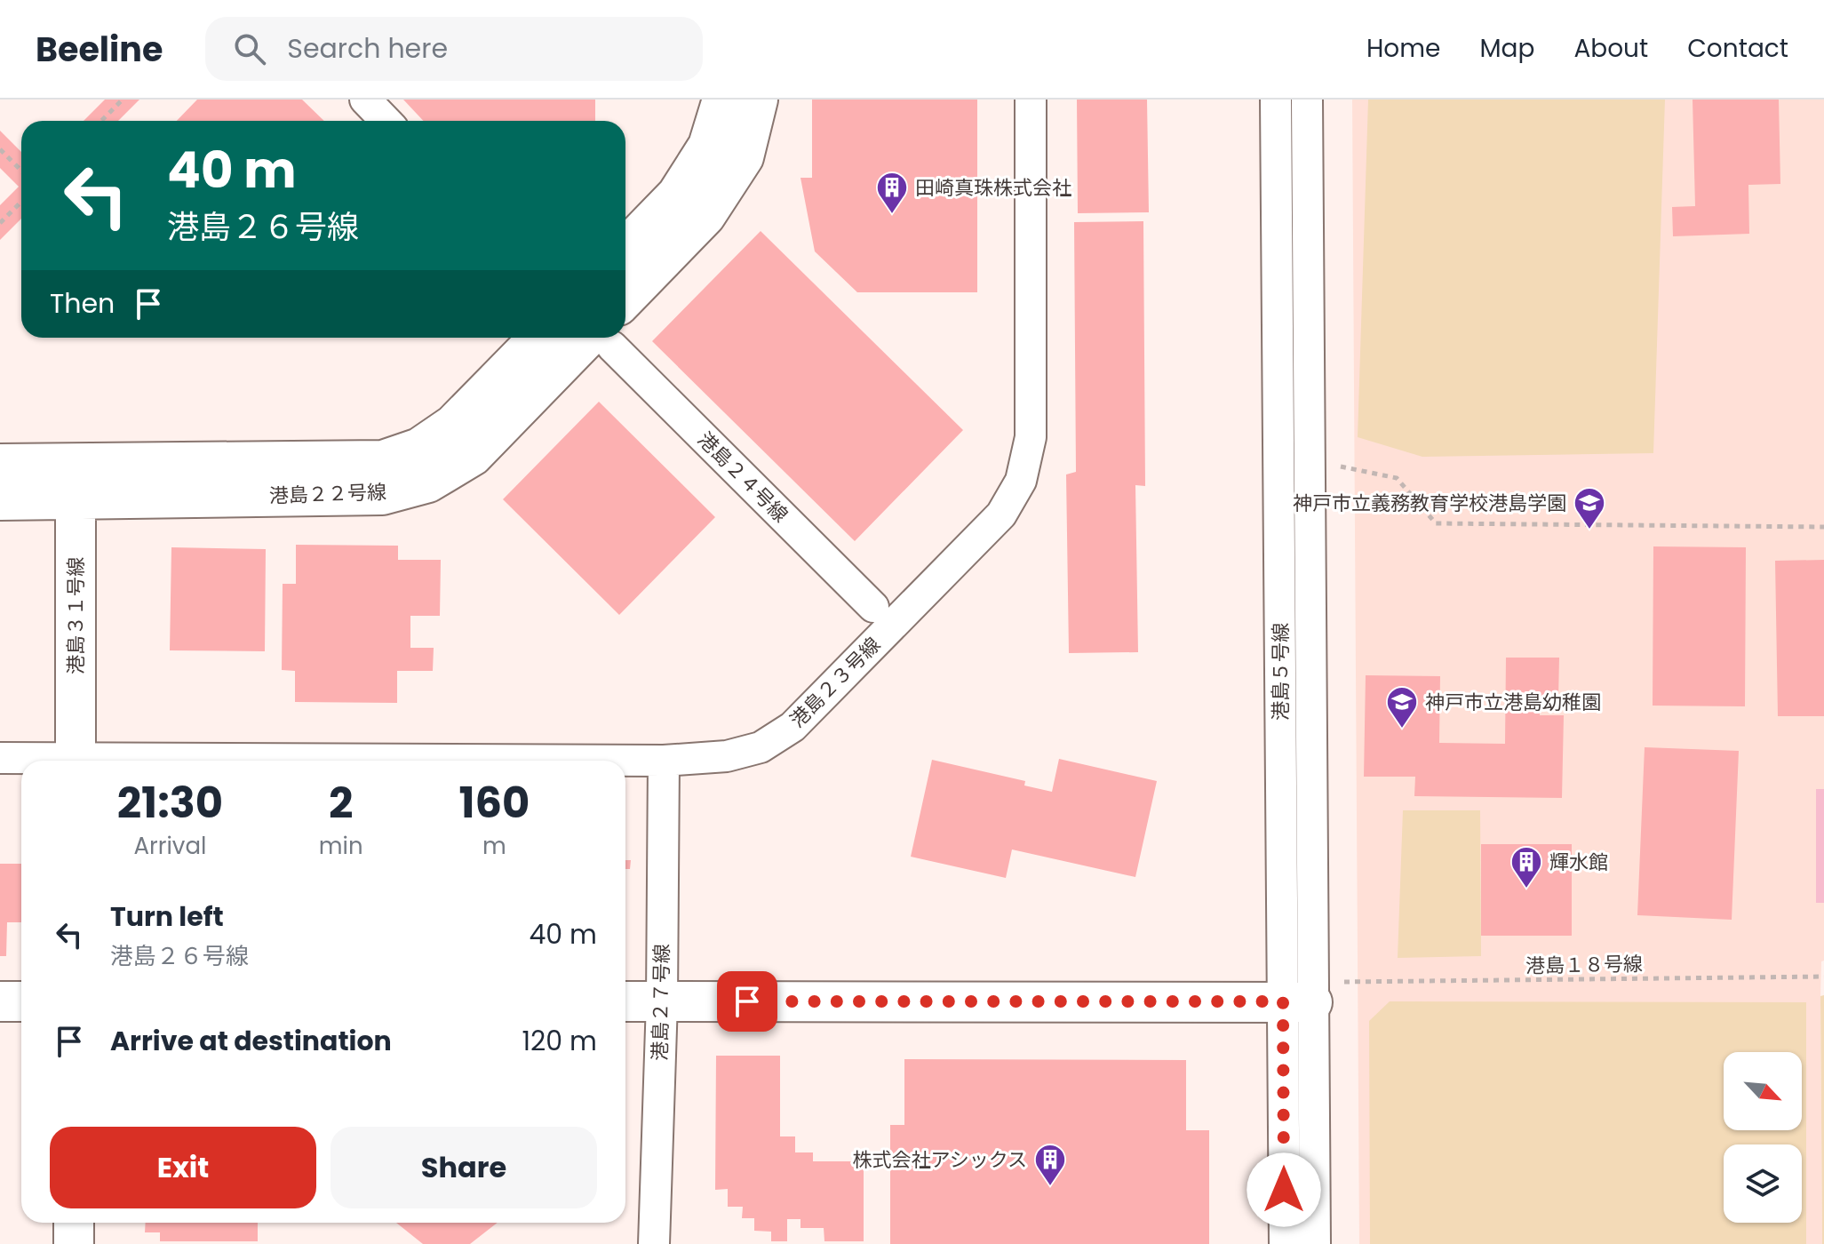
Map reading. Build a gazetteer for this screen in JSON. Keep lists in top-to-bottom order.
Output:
{
  "streets": {
    "street": [
      "港島２４号線",
      "港島２２号線",
      "港島３１号線",
      "港島５号線",
      "港島２３号線",
      "港島２７号線"
    ],
    "path": ["港島１８号線"]
  },
  "crossings": [
    ["港島２４号線", "港島２２号線"],
    ["港島２２号線", "港島３１号線"],
    ["港島２３号線", "港島２７号線"]
  ],
  "places": {
    "building": ["田崎真珠株式会社", "輝水館", "株式会社アシックス"],
    "school or university": ["神戸市立義務教育学校港島学園", "神戸市立港島幼稚園"]
  },
  "north": "bottom right",
  "page": {
    "header": "Beeline",
    "search": "Search here",
    "nav": [
      "Home",
      "Map",
      "About",
      "Contact"
    ],
    "turn": ["40 m", "港島２６号線"],
    "then": "Then",
    "eta": [
      "21:30",
      "Arrival",
      "2",
      "min",
      "160",
      "m"
    ],
    "list": [
      {
        "name": "Turn left",
        "note": "港島２６号線",
        "value": "40 m"
      },
      {
        "name": "Arrive at destination",
        "value": "120 m"
      }
    ],
    "buttons": ["Exit", "Share"]
  }
}
